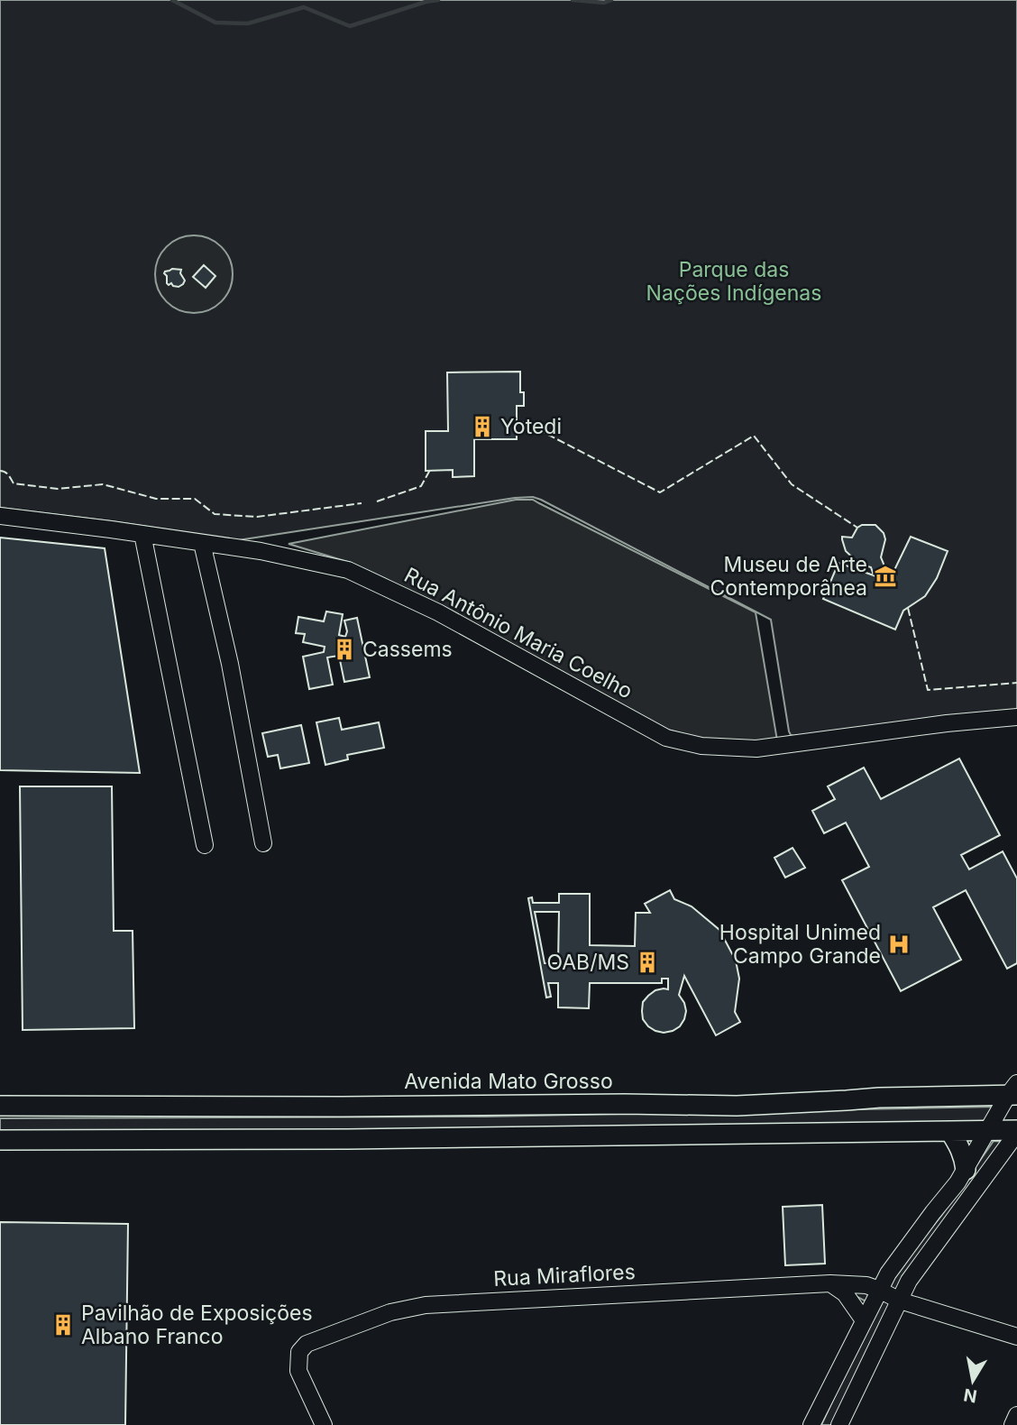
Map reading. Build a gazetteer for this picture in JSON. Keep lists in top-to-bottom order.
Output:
{
  "streets": {
    "main road": ["Avenida Mato Grosso"],
    "street": ["Rua Antônio Maria Coelho", "Rua Miraflores"]
  },
  "parks": ["Parque das Nações Indígenas"],
  "places": {
    "building": [
      "Yotedi",
      "Cassems",
      "OAB/MS",
      "Pavilhão de Exposições Albano Franco"
    ],
    "museum": ["Museu de Arte Contemporânea"],
    "hospital": ["Hospital Unimed Campo Grande"]
  },
  "north": "bottom"
}
